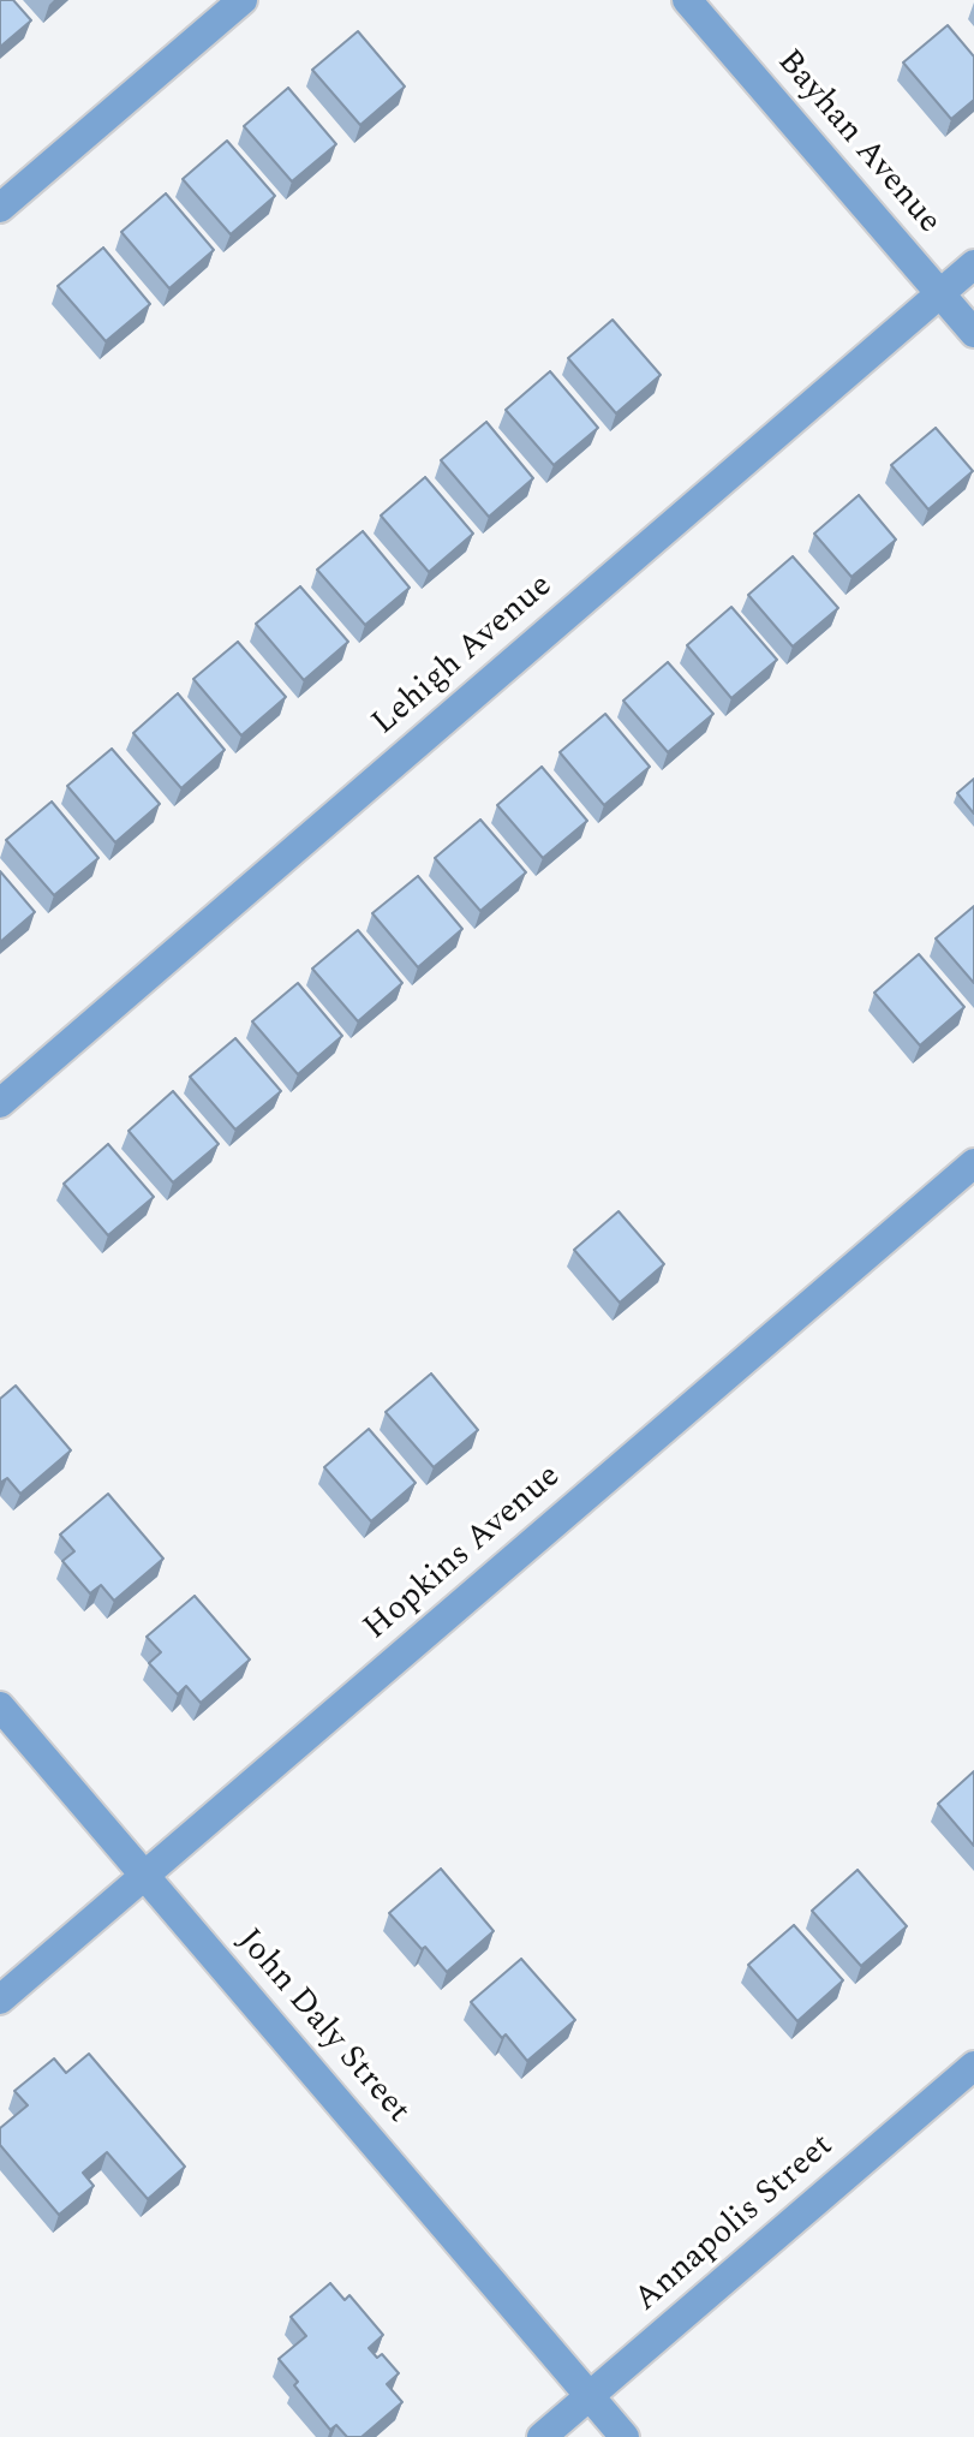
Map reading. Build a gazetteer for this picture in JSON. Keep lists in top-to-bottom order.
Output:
{
  "streets": {
    "street": [
      "Bayhan Avenue",
      "Lehigh Avenue",
      "Hopkins Avenue",
      "John Daly Street",
      "Annapolis Street"
    ]
  },
  "crossings": [
    ["Bayhan Avenue", "Lehigh Avenue"],
    ["Hopkins Avenue", "John Daly Street"],
    ["John Daly Street", "Annapolis Street"]
  ]
}
